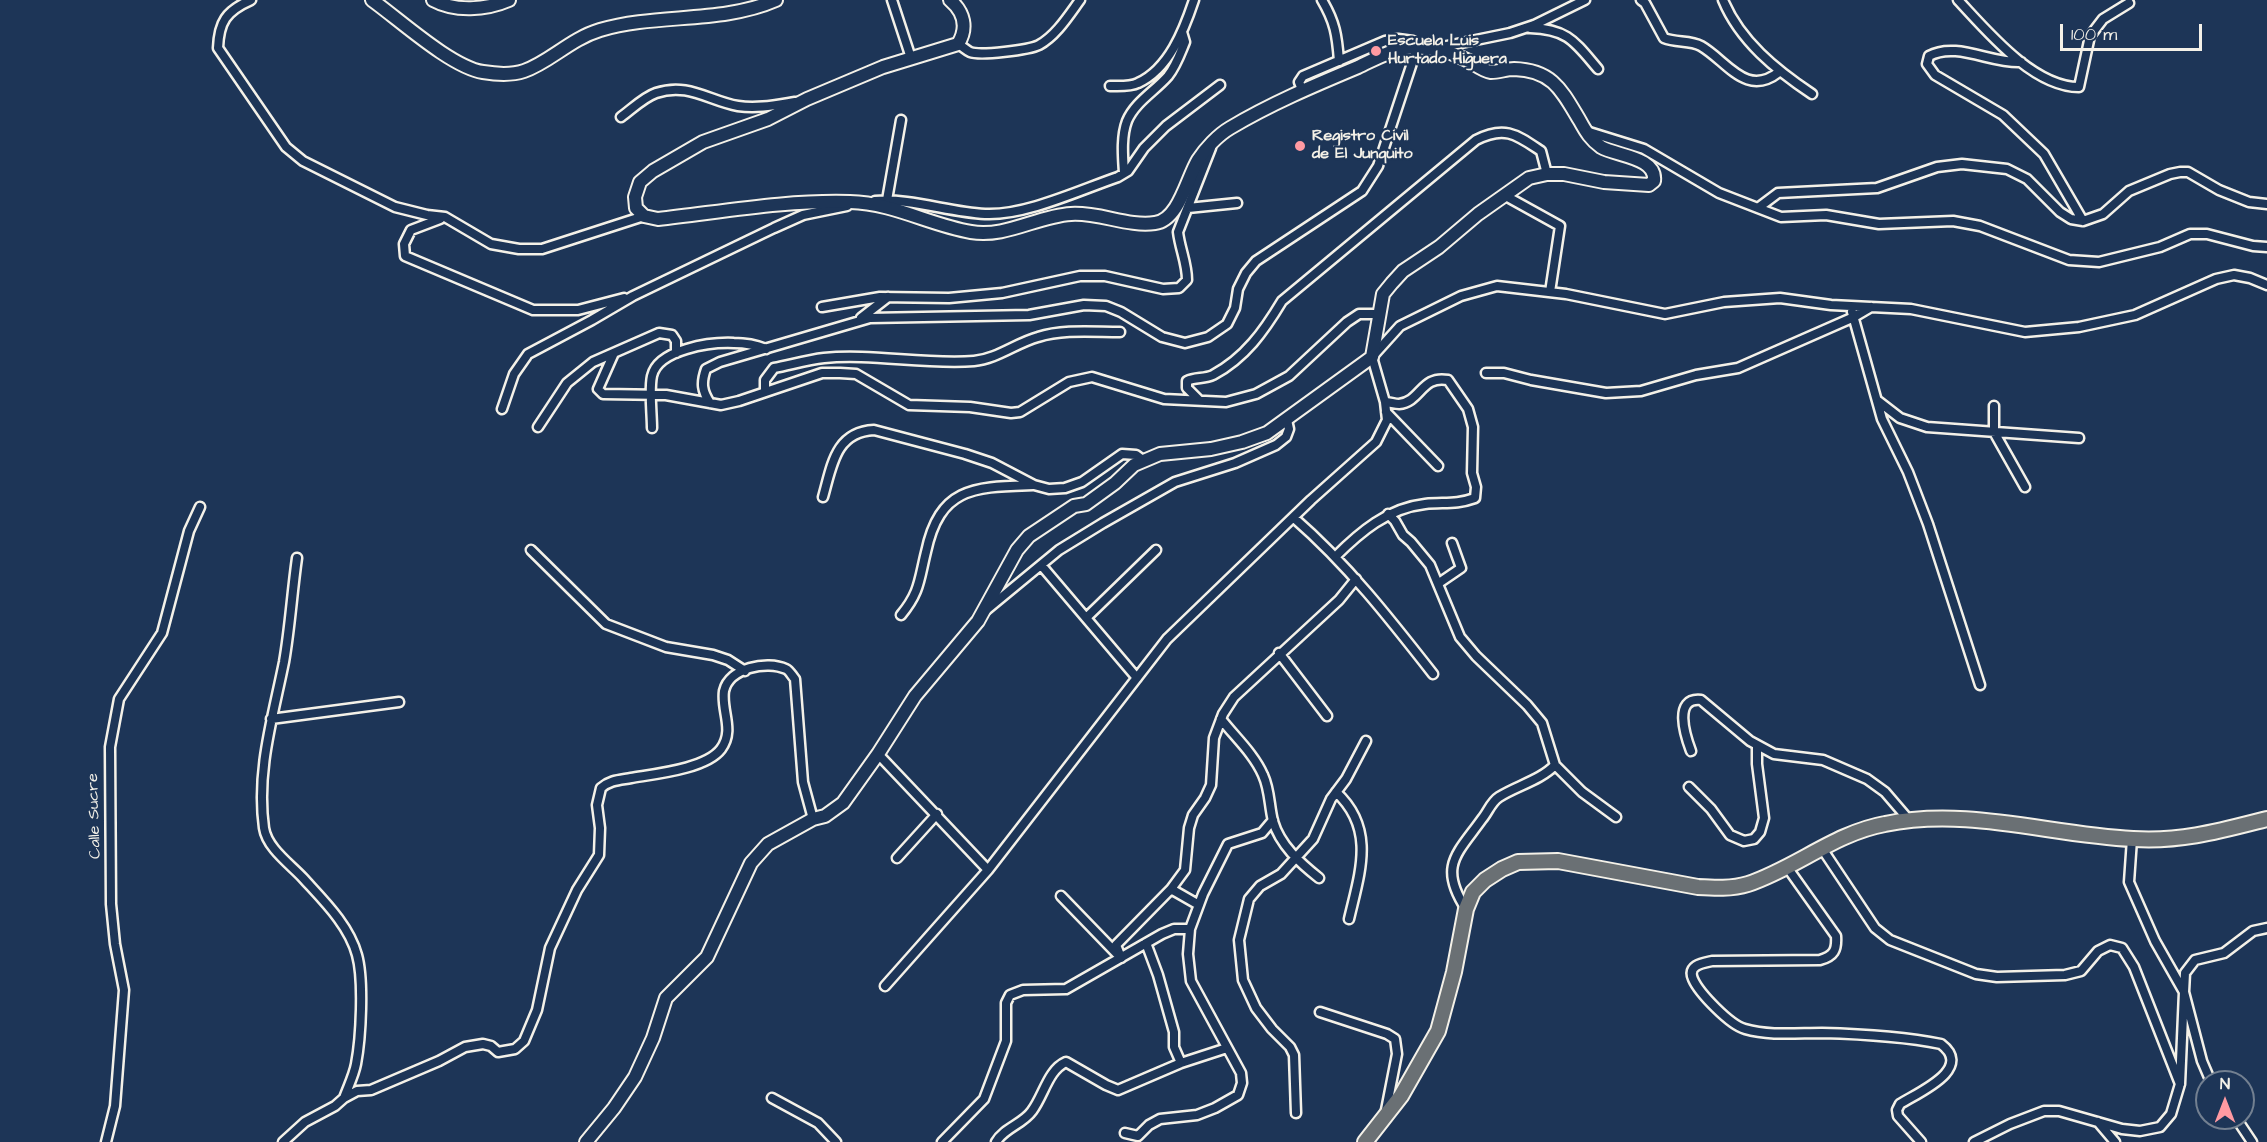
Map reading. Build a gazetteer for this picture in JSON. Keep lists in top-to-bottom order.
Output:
{
  "streets": {
    "street": ["Calle Sucre"]
  },
  "places": ["Escuela Luis Hurtado Higuera", "Registro Civil de El Junquito"],
  "scale_bar": "100 m",
  "north": "top"
}
